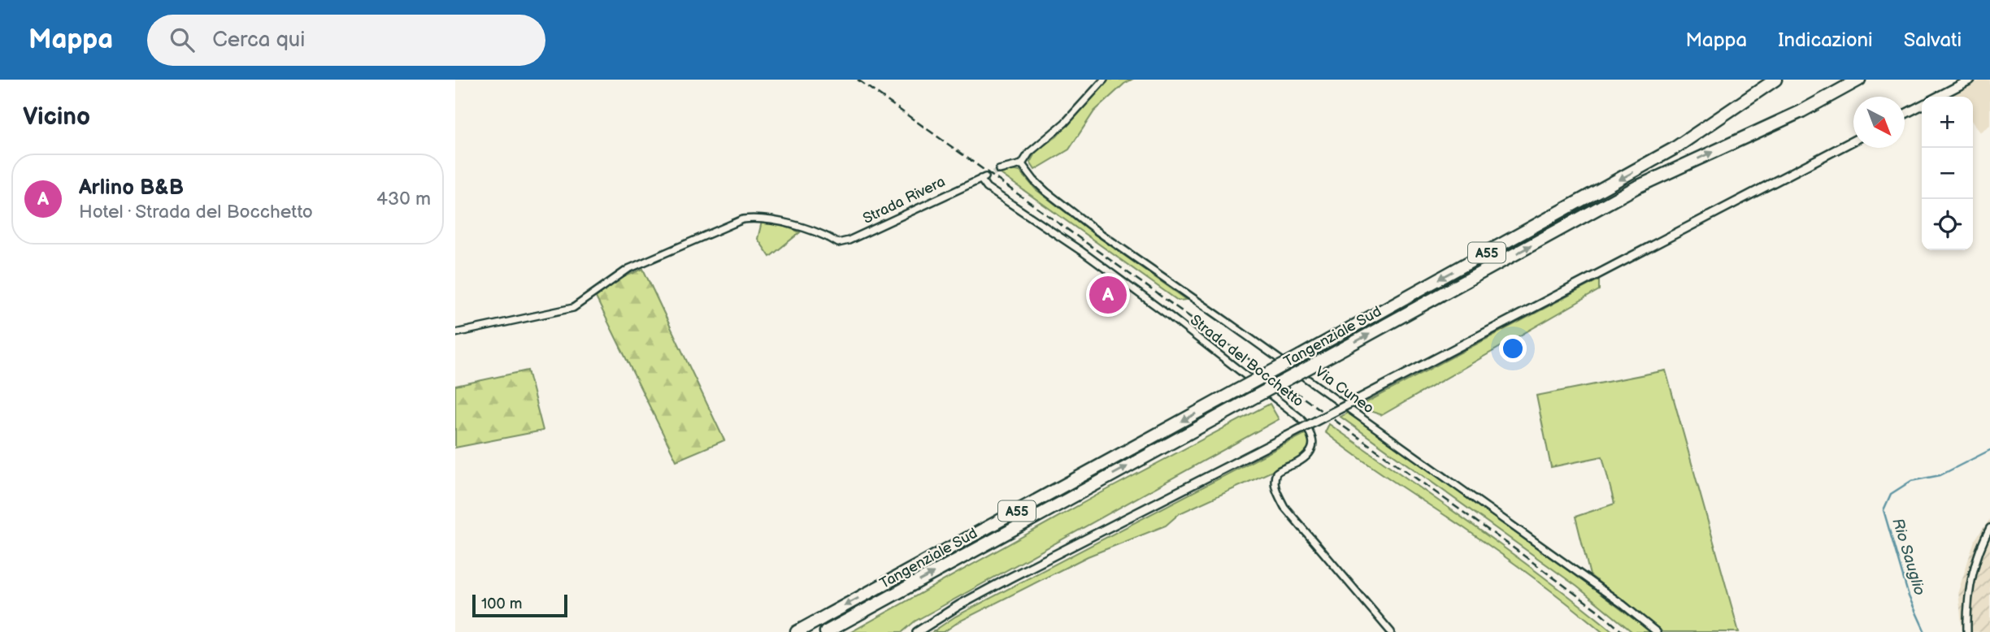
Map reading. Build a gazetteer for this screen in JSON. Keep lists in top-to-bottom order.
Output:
{
  "streets": {
    "highway": ["A55", "Tangenziale Sud"],
    "street": ["Strada Rivera", "Strada del Bocchetto", "Via Cuneo"]
  },
  "crossings": [
    ["Strada Rivera", "Strada del Bocchetto"]
  ],
  "water": ["Rio Sauglio"],
  "scale_bar": "100 m",
  "north": "bottom right",
  "page": {
    "header": "Mappa",
    "search": "Cerca qui",
    "nav": ["Mappa", "Indicazioni", "Salvati"],
    "heading": "Vicino",
    "map_buttons": ["+", "−"],
    "list": [
      {
        "mark": "A",
        "name": "Arlino B&B",
        "note": "Hotel · Strada del Bocchetto",
        "value": "430 m"
      }
    ],
    "pins": "A",
    "scale": "100 m"
  }
}
